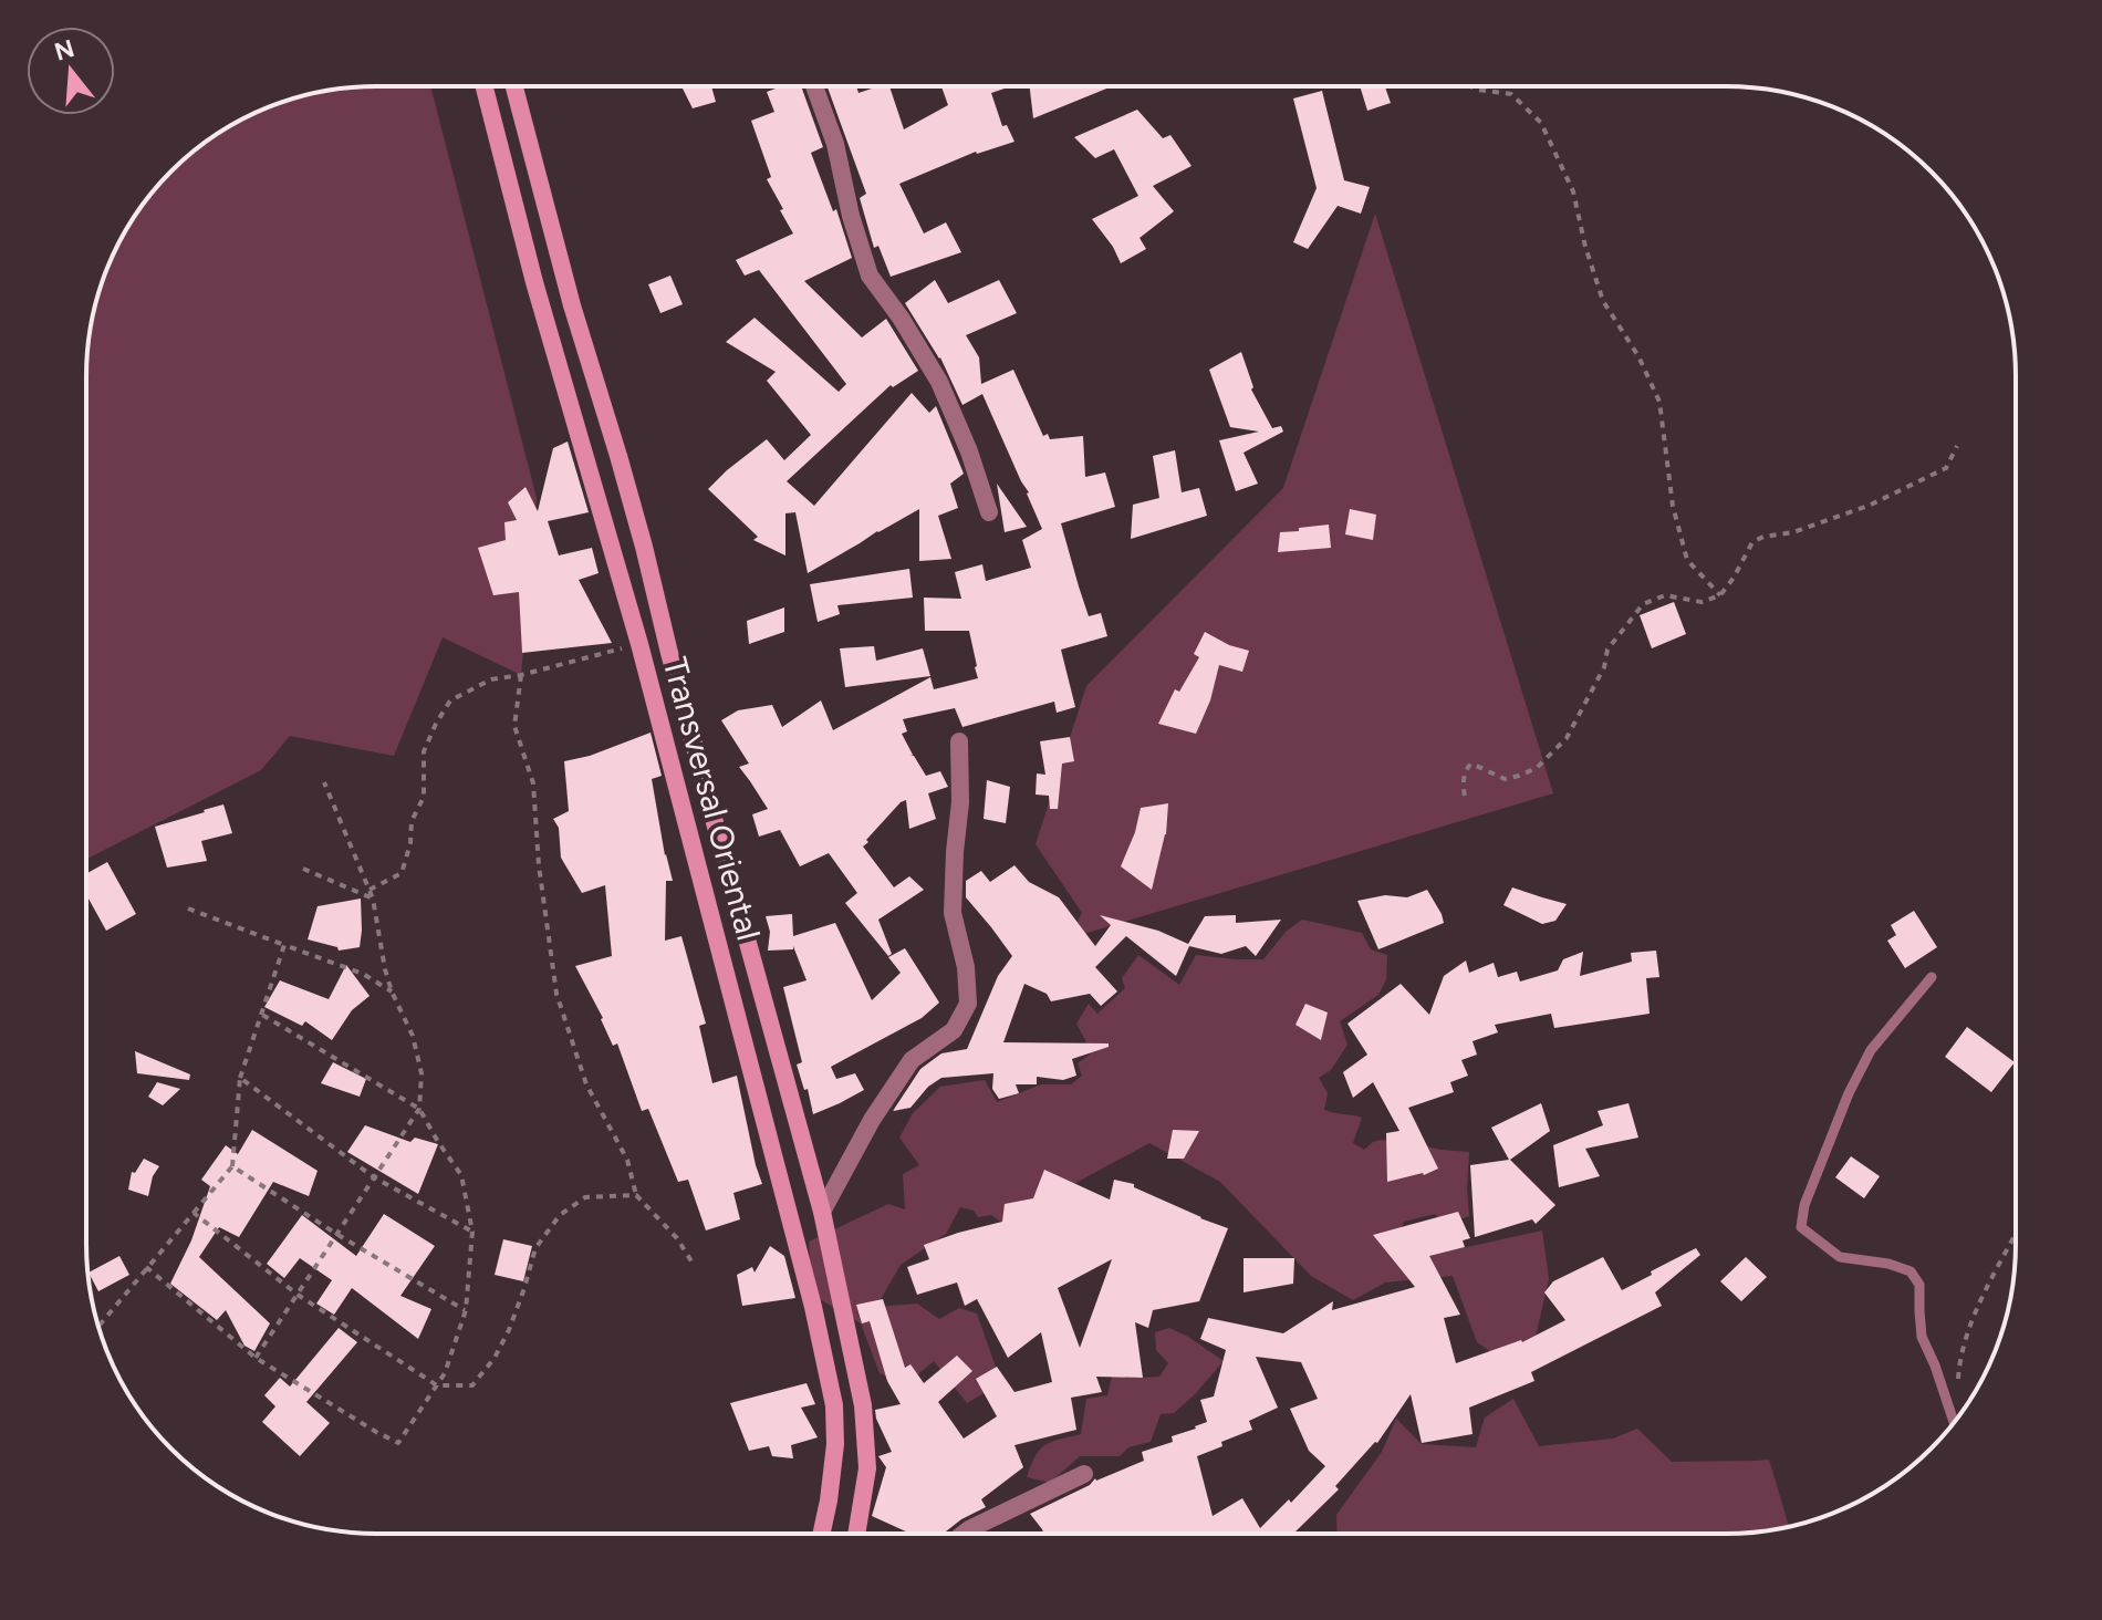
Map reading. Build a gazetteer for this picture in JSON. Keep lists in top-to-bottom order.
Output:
{
  "streets": {
    "main road": ["Transversal Oriental"]
  },
  "north": "top"
}
